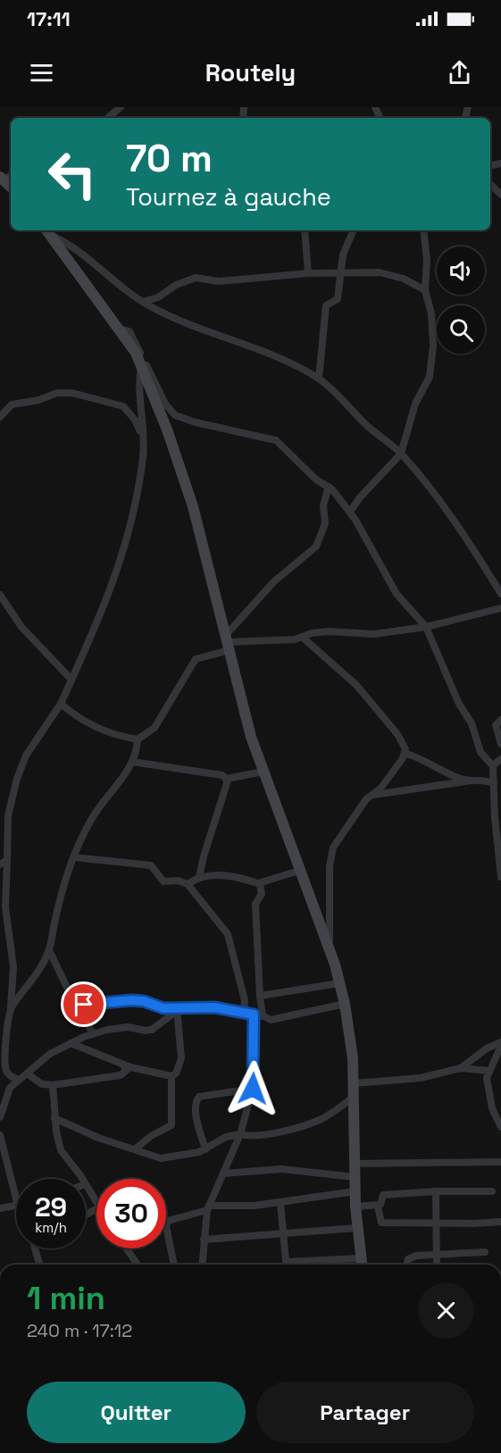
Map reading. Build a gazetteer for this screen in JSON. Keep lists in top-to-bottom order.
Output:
{
  "page": {
    "status": "17:11",
    "header": "Routely",
    "turn": ["70 m", "Tournez à gauche"],
    "speed": "29 km/h",
    "limit": "30",
    "heading": ["1 min", "240 m · 17:12"],
    "buttons": ["Quitter", "Partager"]
  }
}
